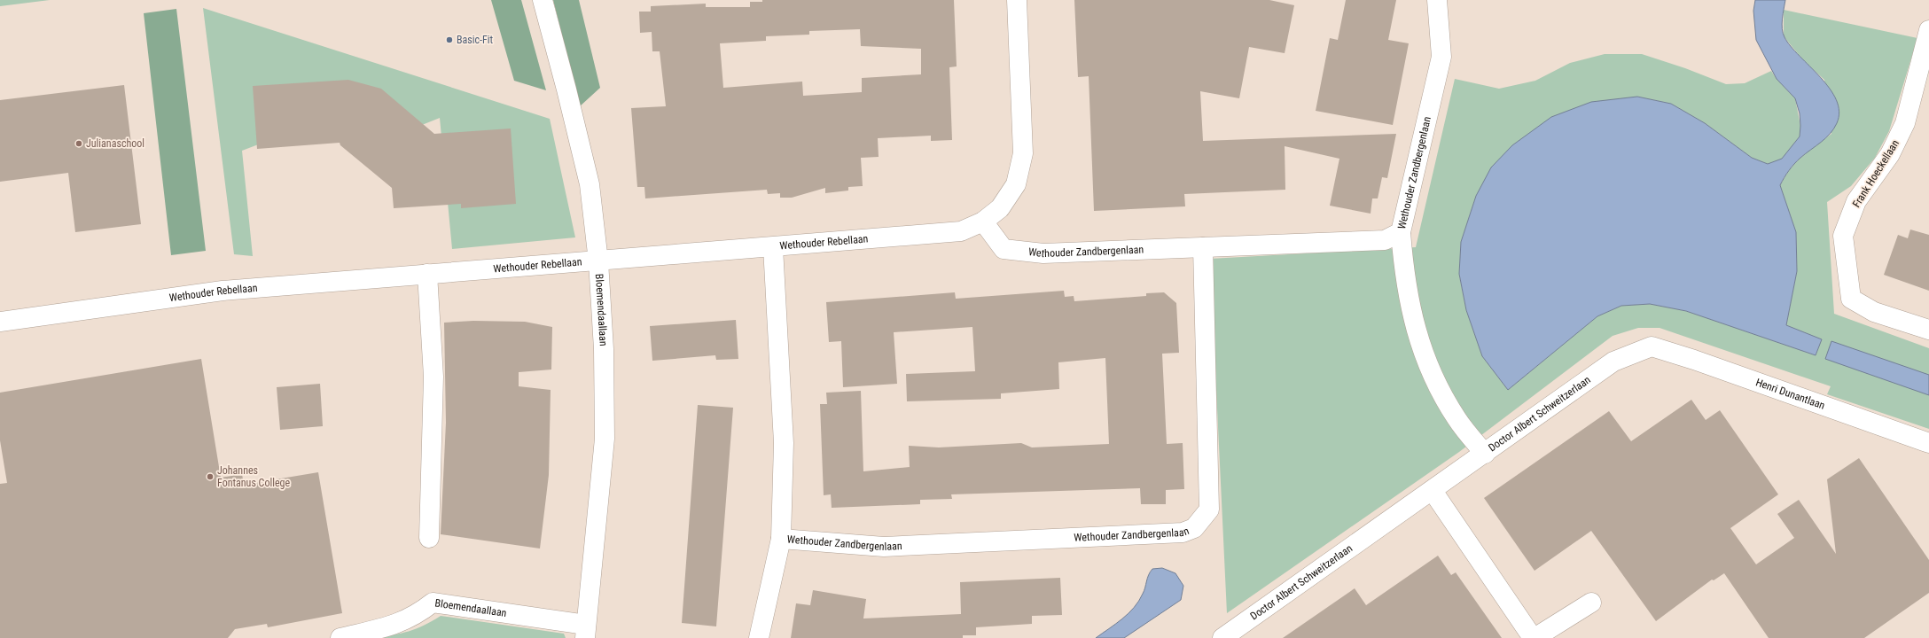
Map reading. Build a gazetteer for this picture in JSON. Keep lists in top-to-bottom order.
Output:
{
  "streets": {
    "street": [
      "Wethouder Zandbergenlaan",
      "Frank Hoeckellaan",
      "Wethouder Rebellaan",
      "Bloemendaallaan",
      "Henri Dunantlaan",
      "Doctor Albert Schweitzerlaan"
    ]
  },
  "crossings": [
    ["Wethouder Zandbergenlaan", "Wethouder Rebellaan"],
    ["Wethouder Rebellaan", "Bloemendaallaan"],
    ["Henri Dunantlaan", "Doctor Albert Schweitzerlaan"]
  ],
  "places": ["Basic-Fit", "Julianaschool", "Johannes Fontanus College"]
}
